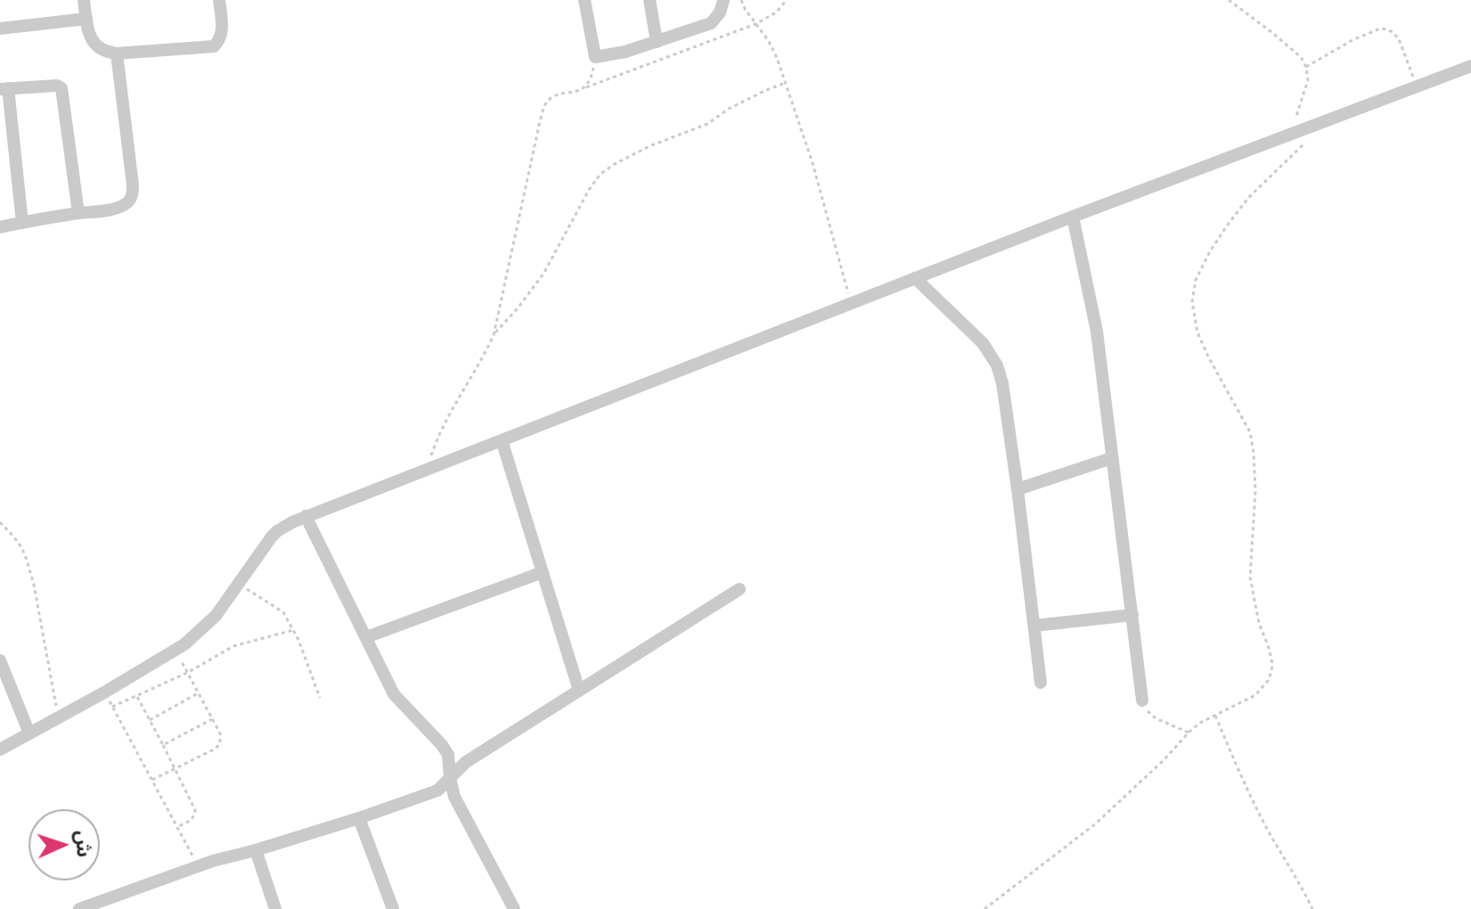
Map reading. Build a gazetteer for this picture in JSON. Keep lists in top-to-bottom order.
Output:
{
  "north": "right"
}
